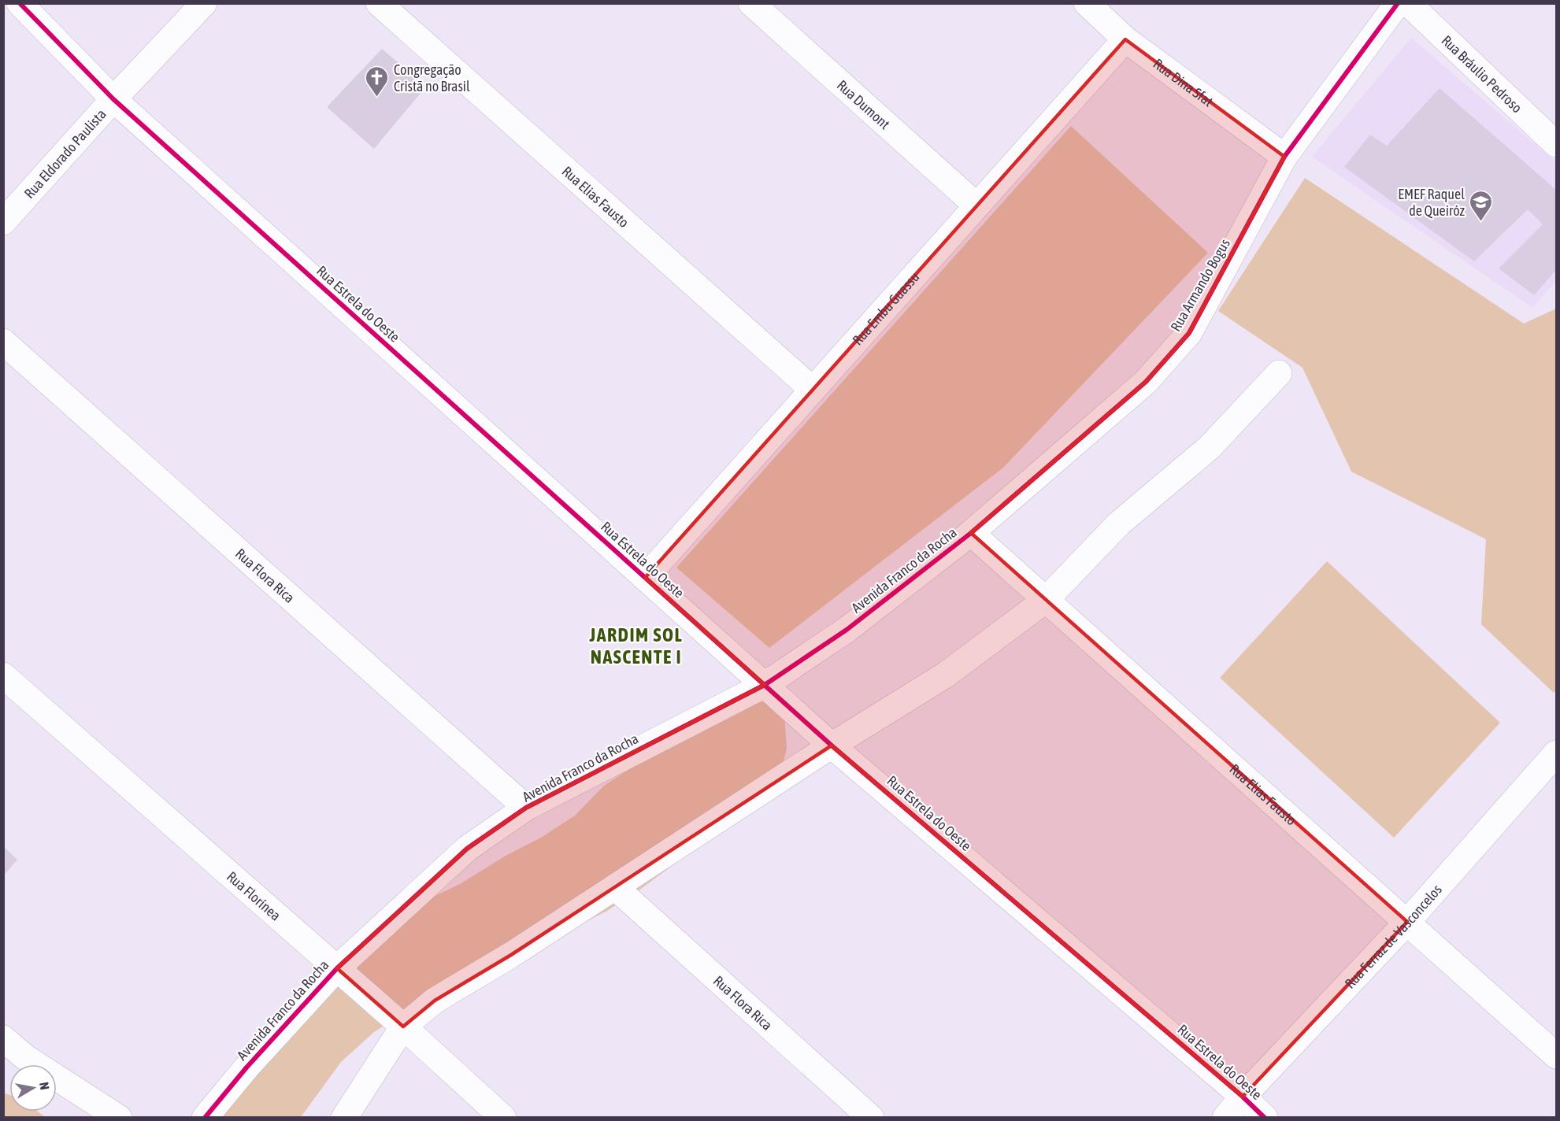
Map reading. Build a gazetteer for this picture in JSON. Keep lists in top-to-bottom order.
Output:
{
  "streets": {
    "street": [
      "Rua Bráulio Pedroso",
      "Rua Dina Sfat",
      "Rua Dumont",
      "Rua Eldorado Paulista",
      "Rua Elias Fausto",
      "Rua Armando Bogus",
      "Rua Estrela do Oeste",
      "Rua Embu Guassu",
      "Avenida Franco da Rocha",
      "Rua Flora Rica",
      "Rua Florínea",
      "Rua Ferraz de Vasconcelos"
    ]
  },
  "crossings": [
    ["Rua Dina Sfat", "Rua Armando Bogus"],
    ["Rua Dina Sfat", "Rua Embu Guassu"],
    ["Rua Dumont", "Rua Embu Guassu"],
    ["Rua Eldorado Paulista", "Rua Estrela do Oeste"],
    ["Rua Elias Fausto", "Rua Armando Bogus"],
    ["Rua Elias Fausto", "Rua Embu Guassu"],
    ["Rua Elias Fausto", "Avenida Franco da Rocha"],
    ["Rua Elias Fausto", "Rua Ferraz de Vasconcelos"],
    ["Rua Armando Bogus", "Avenida Franco da Rocha"],
    ["Rua Estrela do Oeste", "Rua Embu Guassu"],
    ["Rua Estrela do Oeste", "Avenida Franco da Rocha"],
    ["Rua Estrela do Oeste", "Rua Ferraz de Vasconcelos"],
    ["Avenida Franco da Rocha", "Rua Flora Rica"],
    ["Avenida Franco da Rocha", "Rua Florínea"]
  ],
  "districts": ["JARDIM SOL NASCENTE I"],
  "places": {
    "church": ["Congregação Cristã no Brasil"],
    "school or university": ["EMEF Raquel de Queiróz"]
  },
  "north": "right"
}
